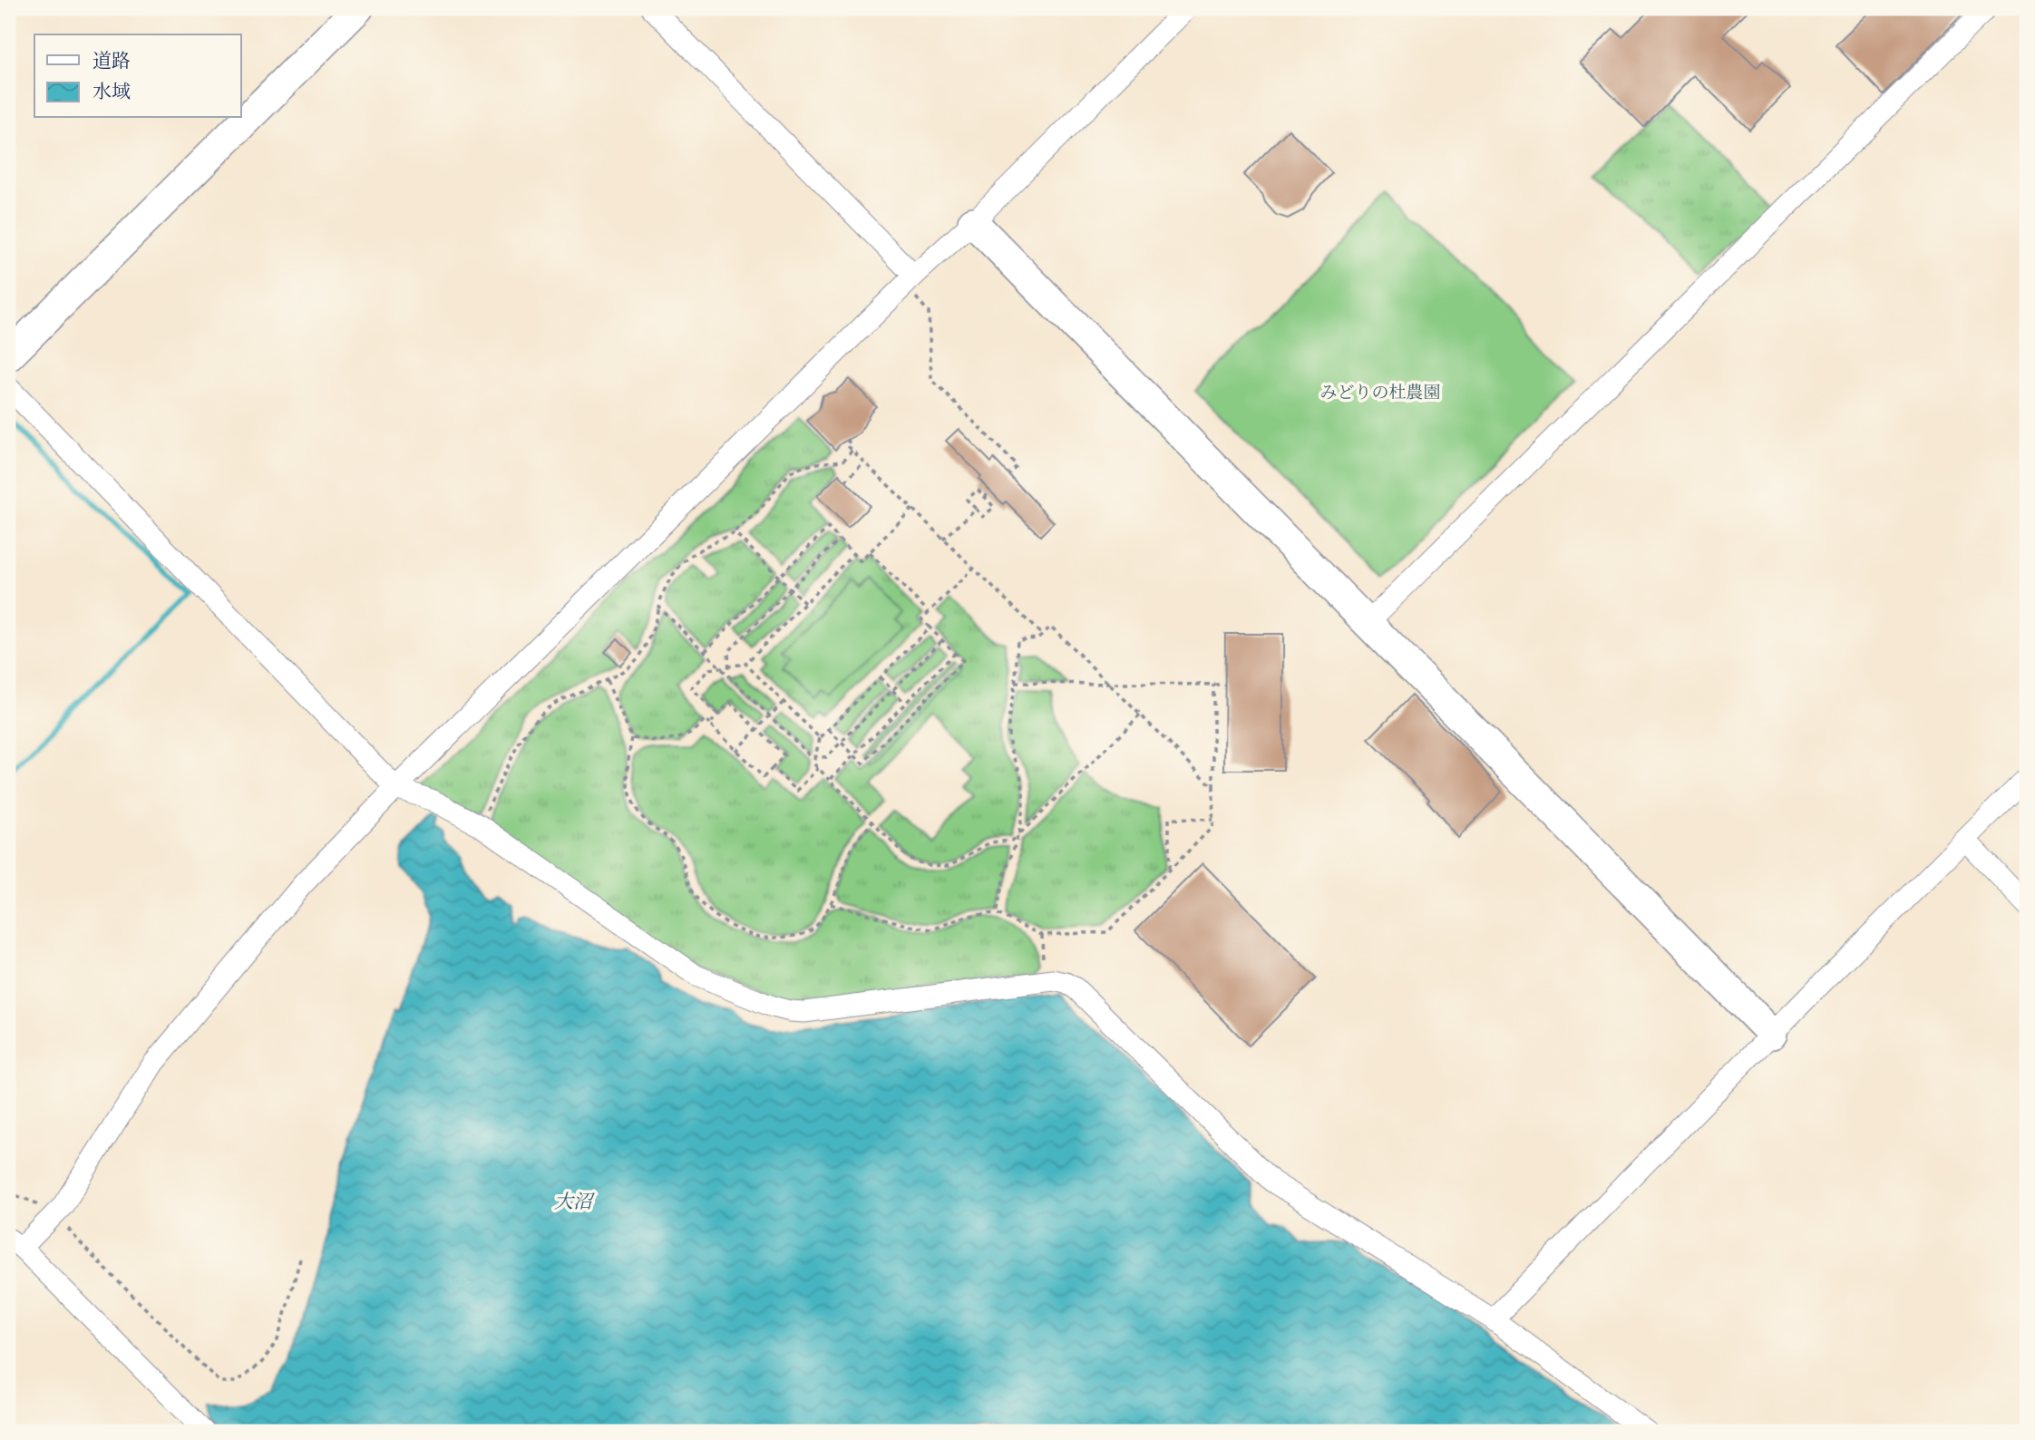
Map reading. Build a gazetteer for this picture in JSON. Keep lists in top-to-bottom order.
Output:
{
  "water": ["大沼"],
  "parks": ["みどりの杜農園"],
  "legend": ["道路", "水域"]
}
